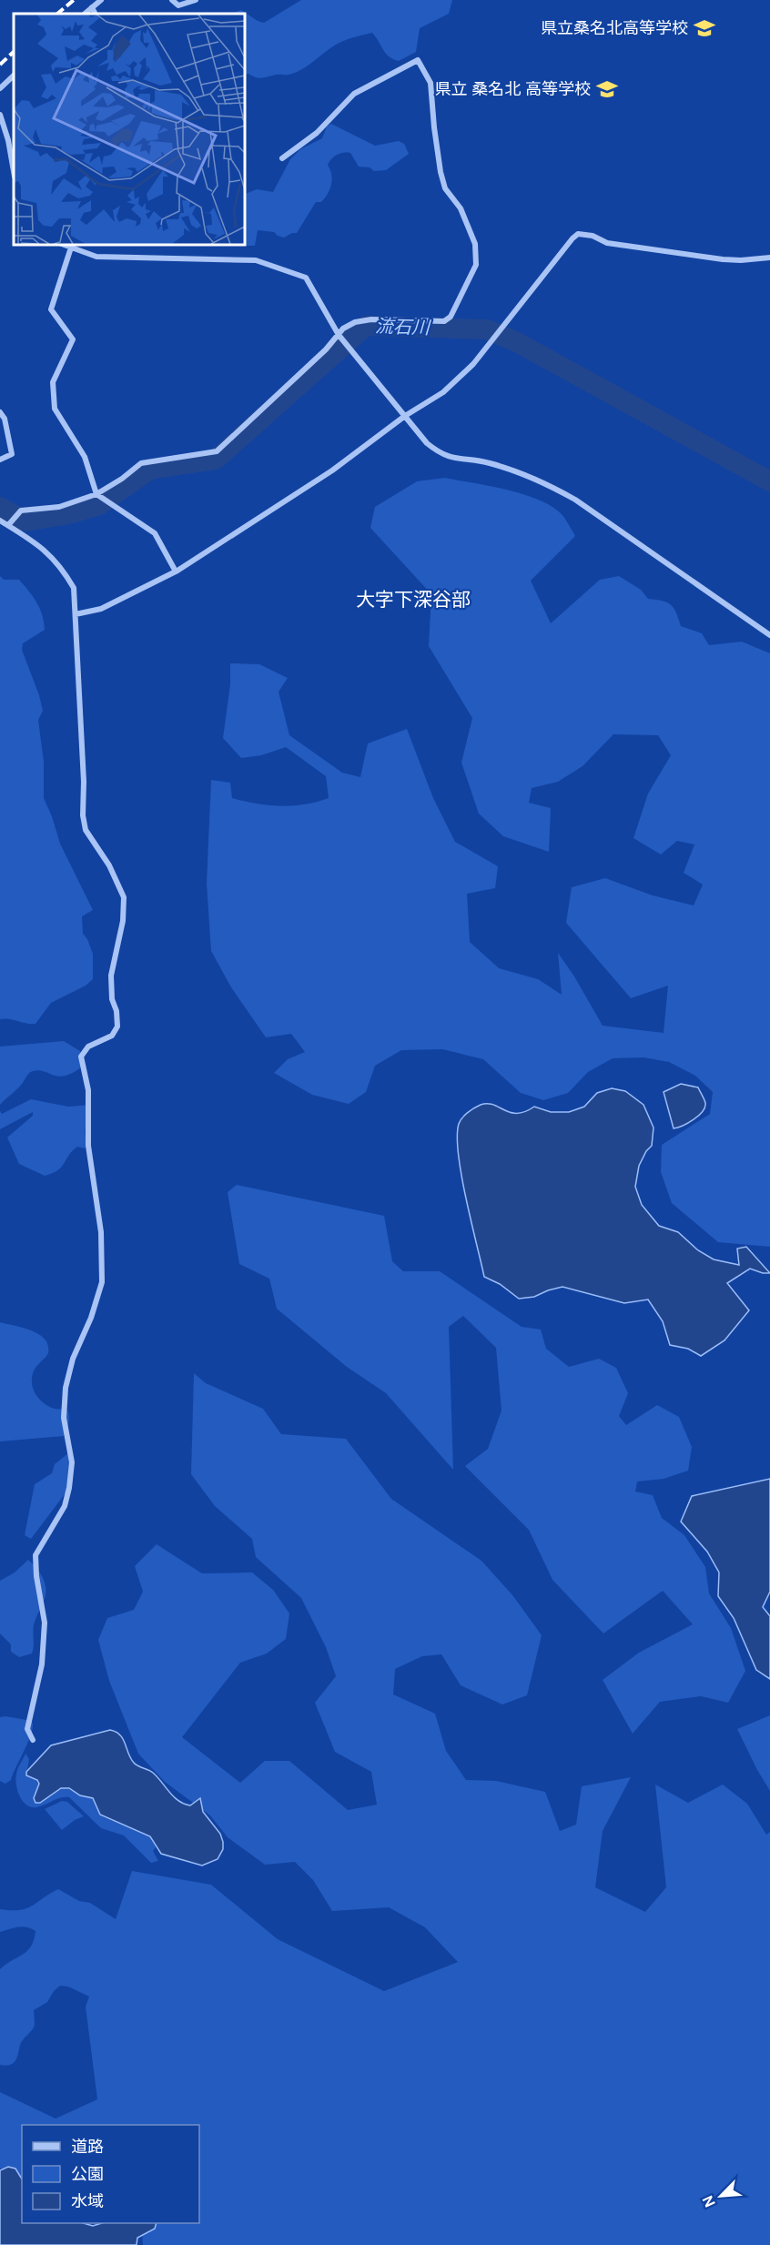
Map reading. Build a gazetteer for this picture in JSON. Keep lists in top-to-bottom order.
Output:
{
  "districts": ["大字下深谷部"],
  "water": ["流石川"],
  "places": {
    "school or university": ["県立桑名北高等学校", "県立 桑名北 高等学校"]
  },
  "legend": ["道路", "公園", "水域"],
  "north": "bottom left"
}
